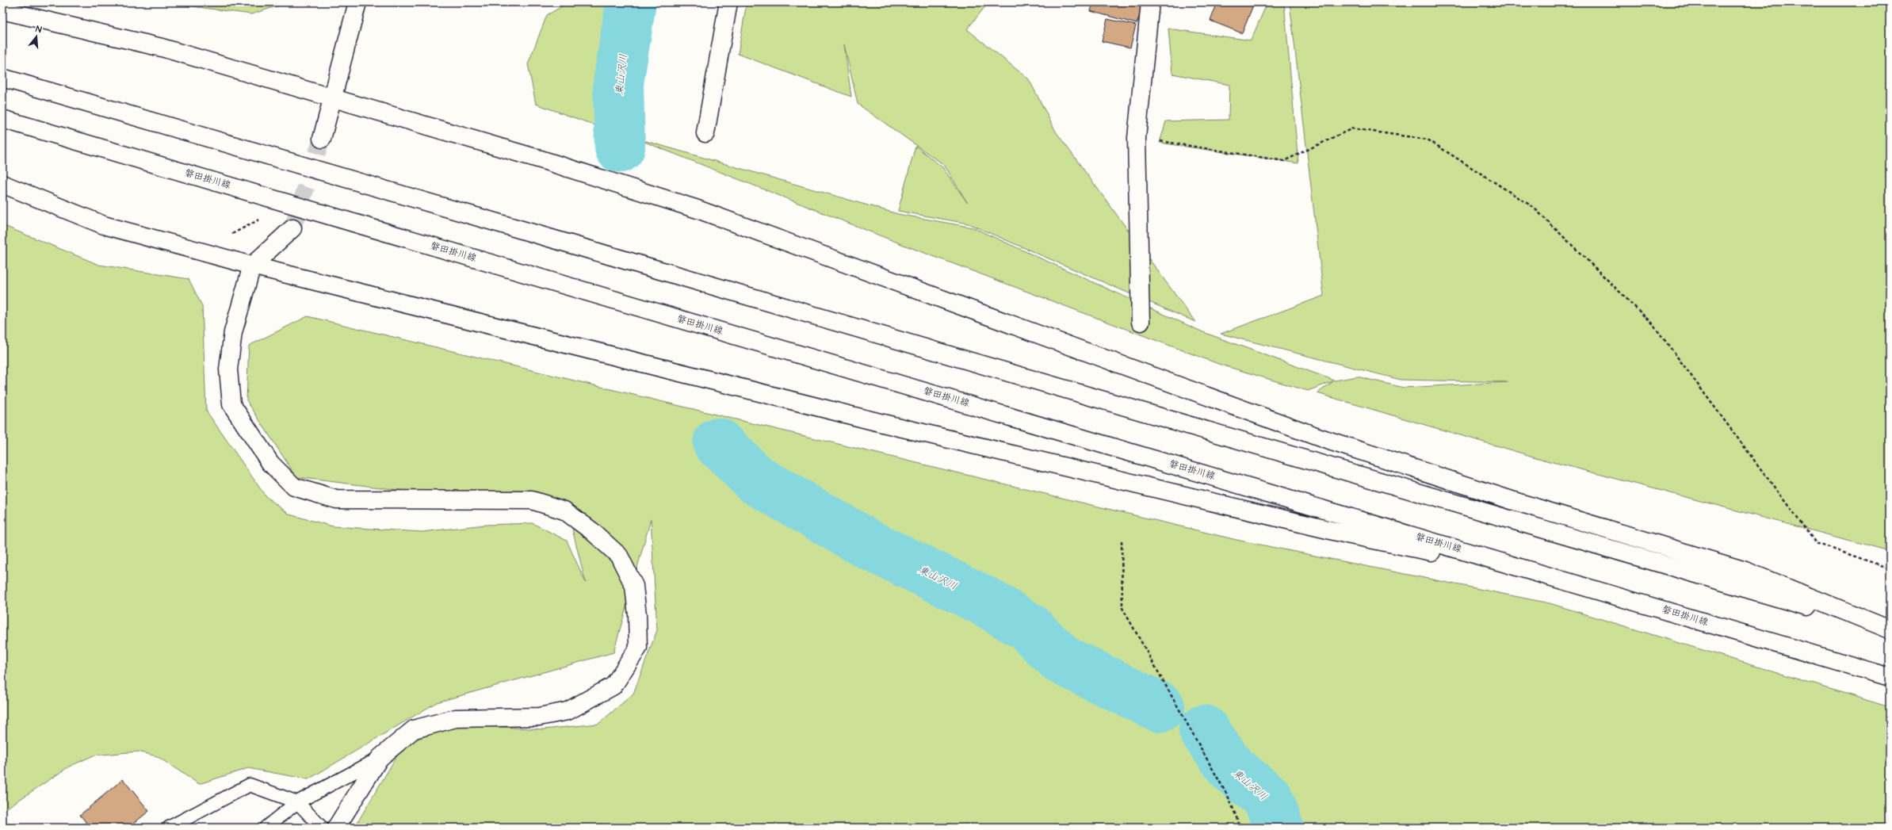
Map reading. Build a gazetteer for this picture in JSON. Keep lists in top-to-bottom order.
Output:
{
  "streets": {
    "main road": ["磐田掛川線"]
  },
  "water": ["東山沢川"],
  "north": "top"
}
